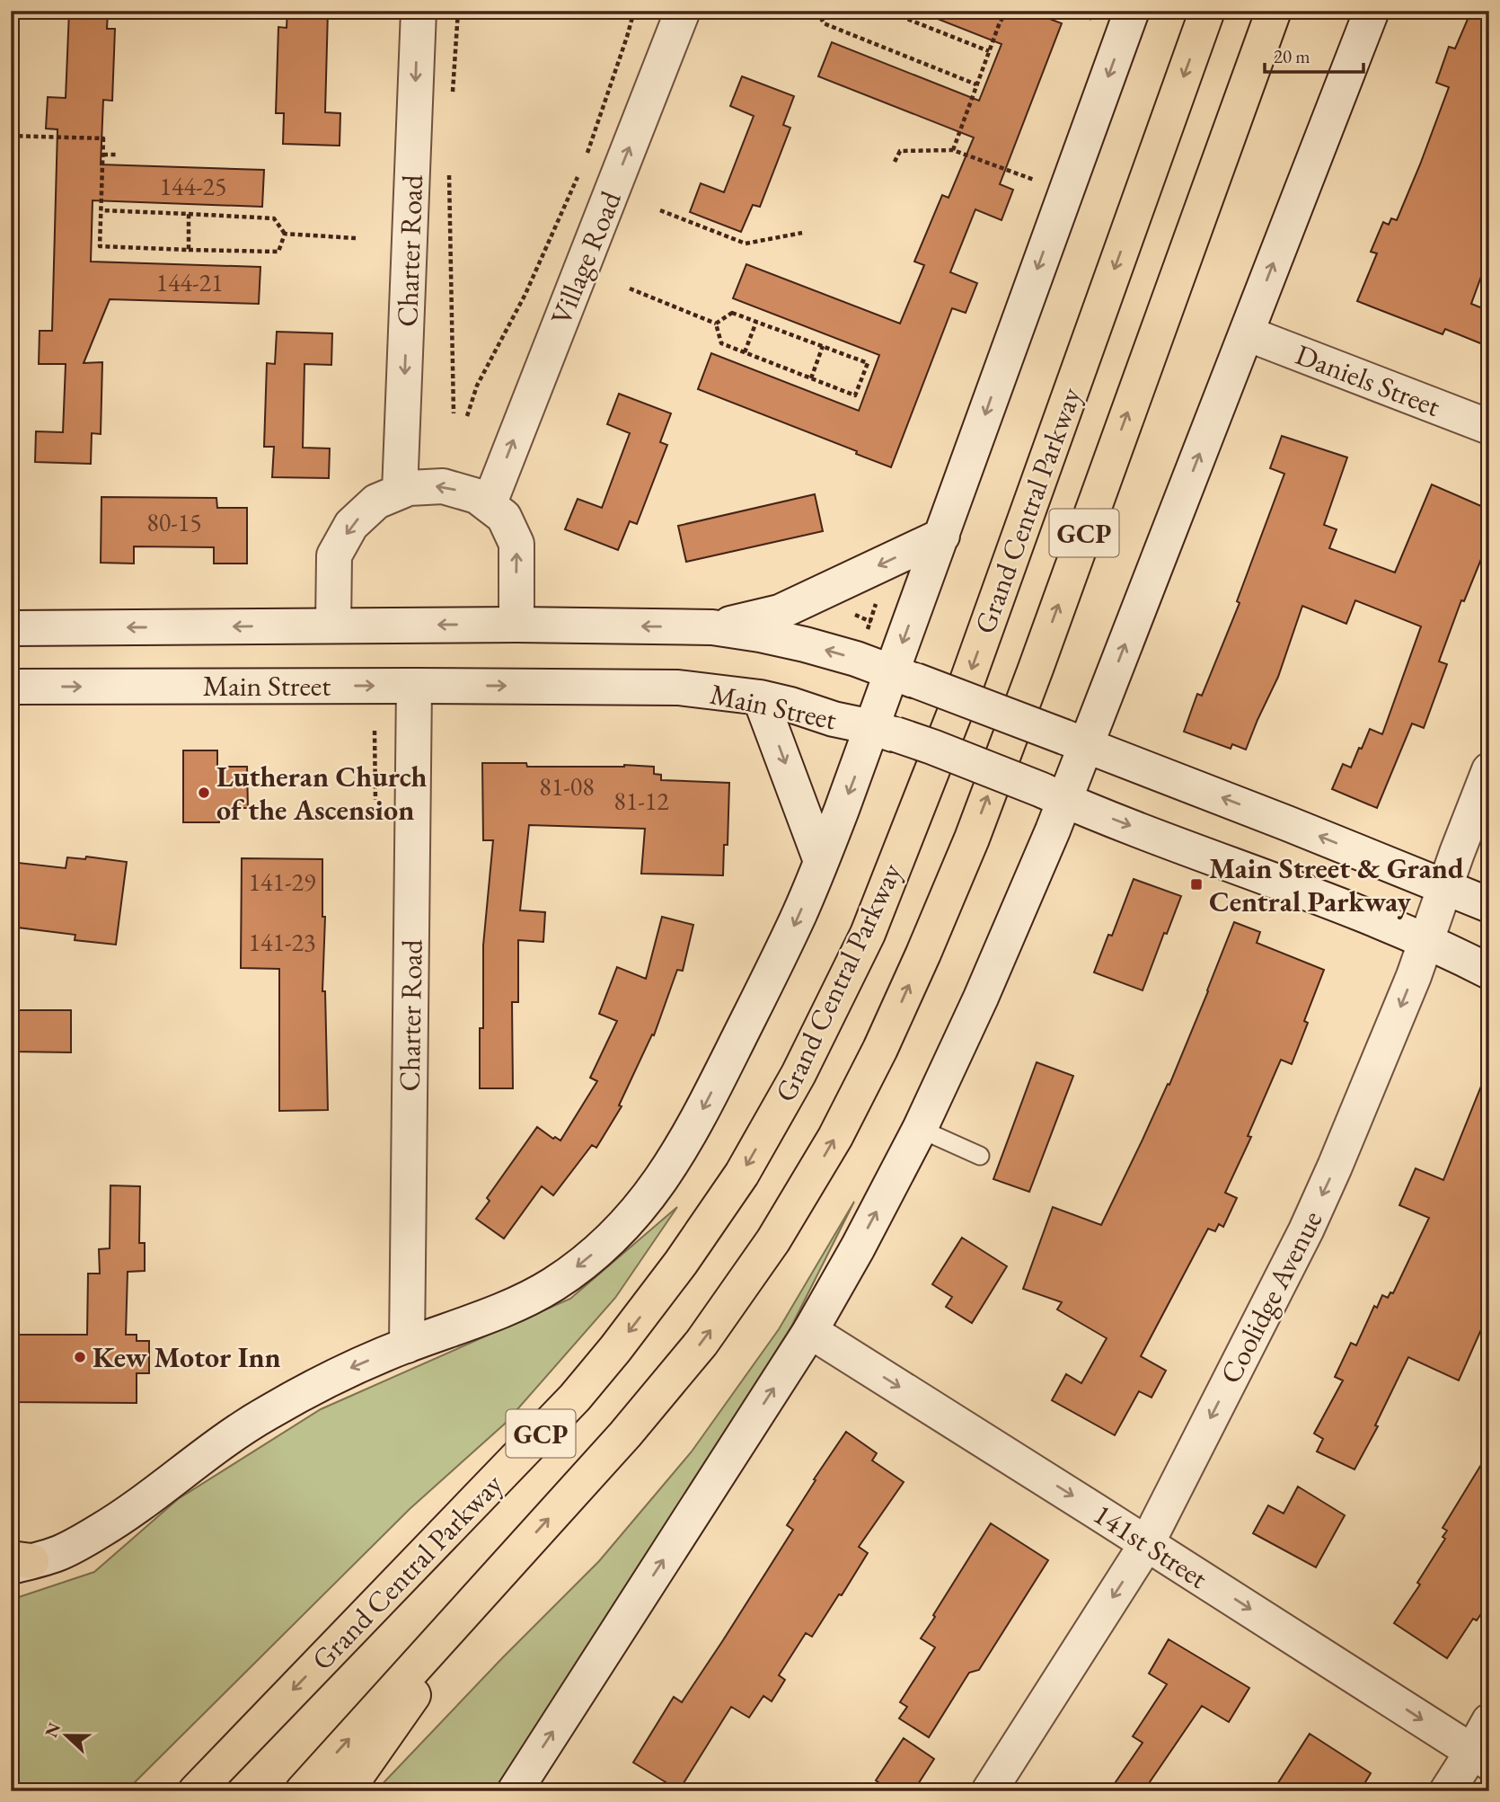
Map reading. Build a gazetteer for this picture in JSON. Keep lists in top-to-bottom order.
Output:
{
  "streets": {
    "highway": ["Grand Central Parkway", "GCP"],
    "main road": [
      "Charter Road",
      "Village Road",
      "Daniels Street",
      "Main Street",
      "Coolidge Avenue",
      "141st Street"
    ]
  },
  "crossings": [
    ["Charter Road", "Main Street"],
    ["Main Street", "Coolidge Avenue"],
    ["Coolidge Avenue", "141st Street"]
  ],
  "one_way": [
    "Charter Road",
    "Village Road",
    "Coolidge Avenue",
    "141st Street"
  ],
  "places": {
    "other": ["Lutheran Church of the Ascension", "Kew Motor Inn"],
    "transit": ["Main Street & Grand Central Parkway"]
  },
  "house_numbers": [
    "144-25",
    "144-21",
    "80-15",
    "81-08",
    "81-12",
    "141-29",
    "141-23"
  ],
  "scale_bar": "20 m",
  "north": "left"
}
